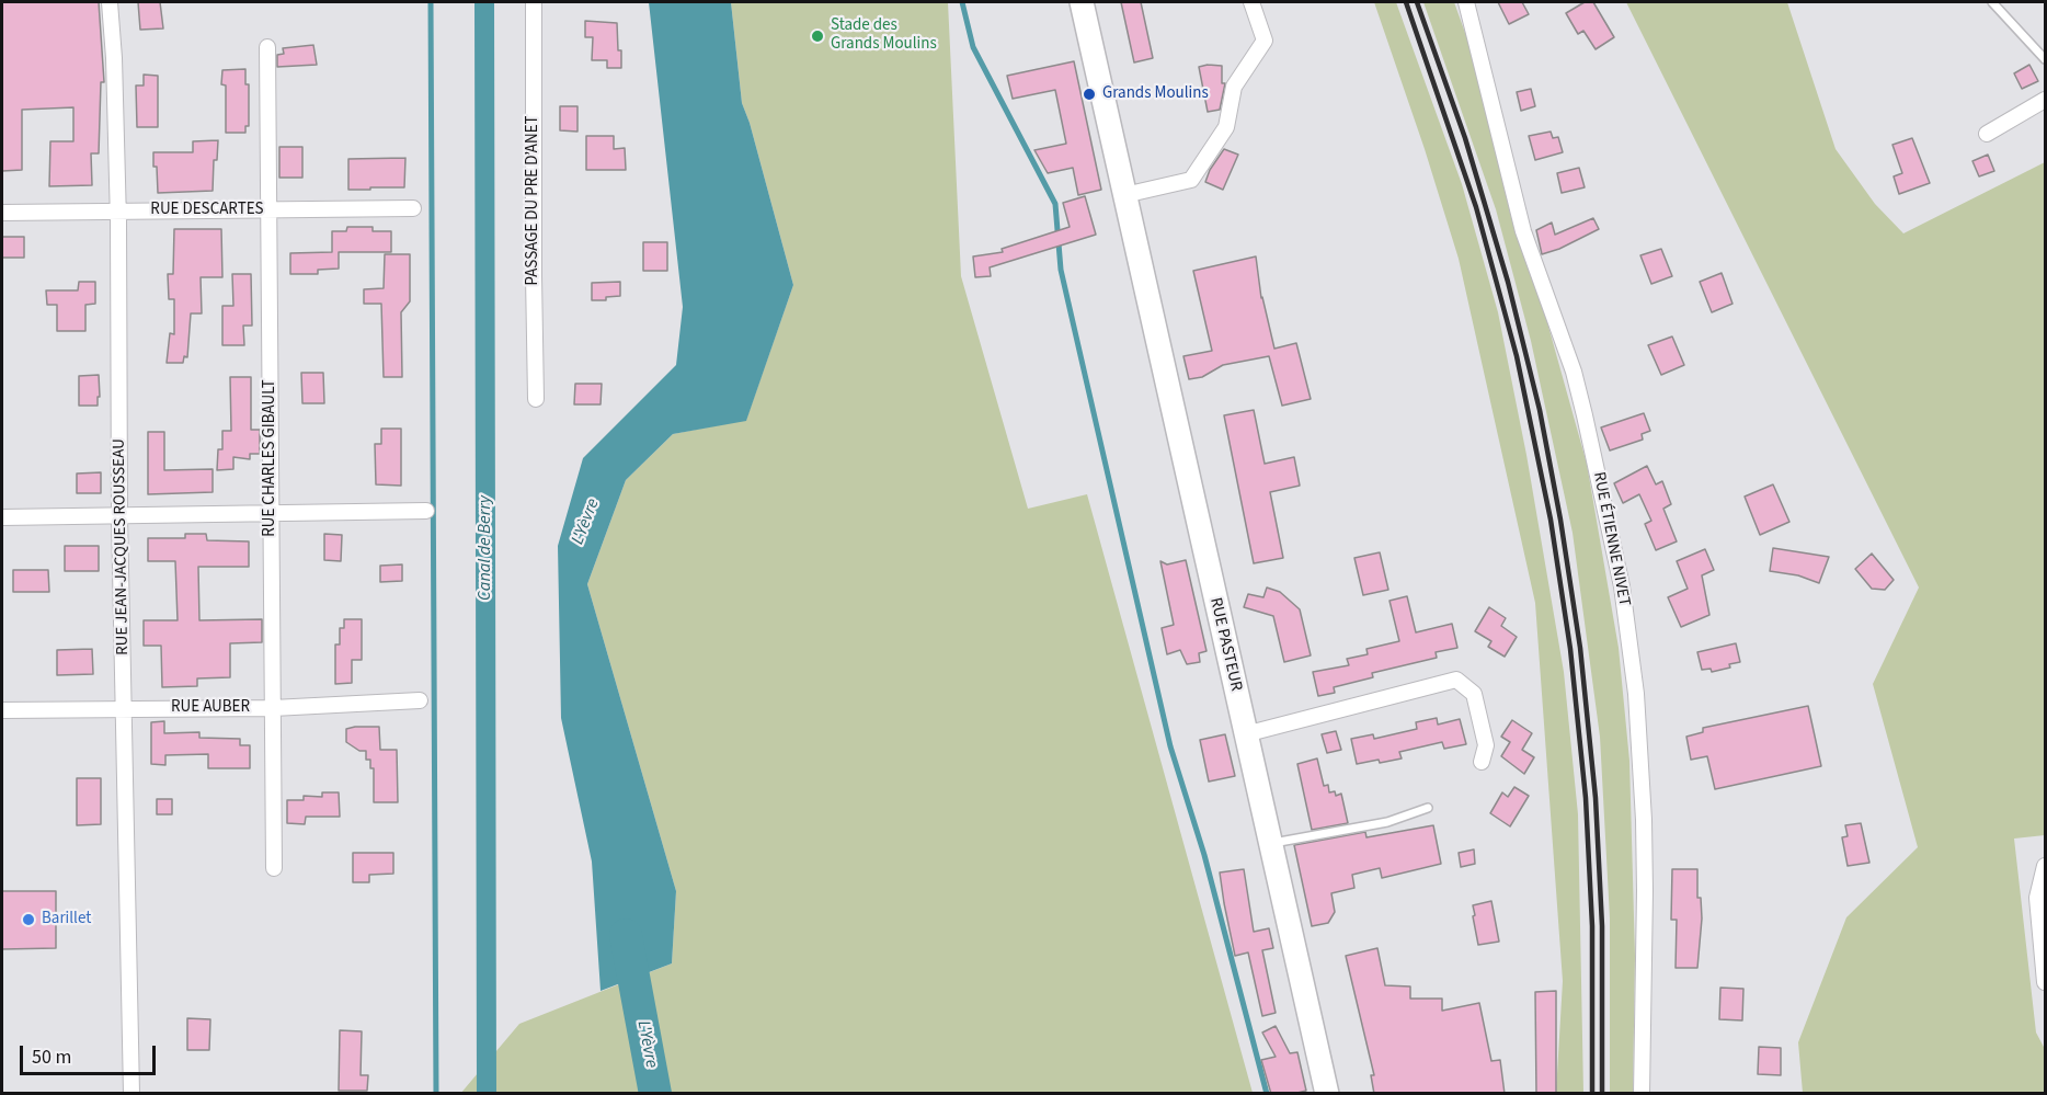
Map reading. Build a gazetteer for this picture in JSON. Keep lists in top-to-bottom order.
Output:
{
  "streets": {
    "main road": ["RUE PASTEUR"],
    "street": [
      "PASSAGE DU PRE D’ANET",
      "RUE DESCARTES",
      "RUE CHARLES GIBAULT",
      "RUE ÉTIENNE NIVET",
      "RUE JEAN-JACQUES ROUSSEAU",
      "RUE AUBER"
    ]
  },
  "crossings": [
    ["RUE DESCARTES", "RUE CHARLES GIBAULT"],
    ["RUE DESCARTES", "RUE JEAN-JACQUES ROUSSEAU"],
    ["RUE CHARLES GIBAULT", "RUE AUBER"],
    ["RUE JEAN-JACQUES ROUSSEAU", "RUE AUBER"]
  ],
  "water": ["L'Yèvre", "Canal de Berry"],
  "places": ["Stade des Grands Moulins", "Grands Moulins", "Barillet"],
  "scale_bar": "50 m"
}
